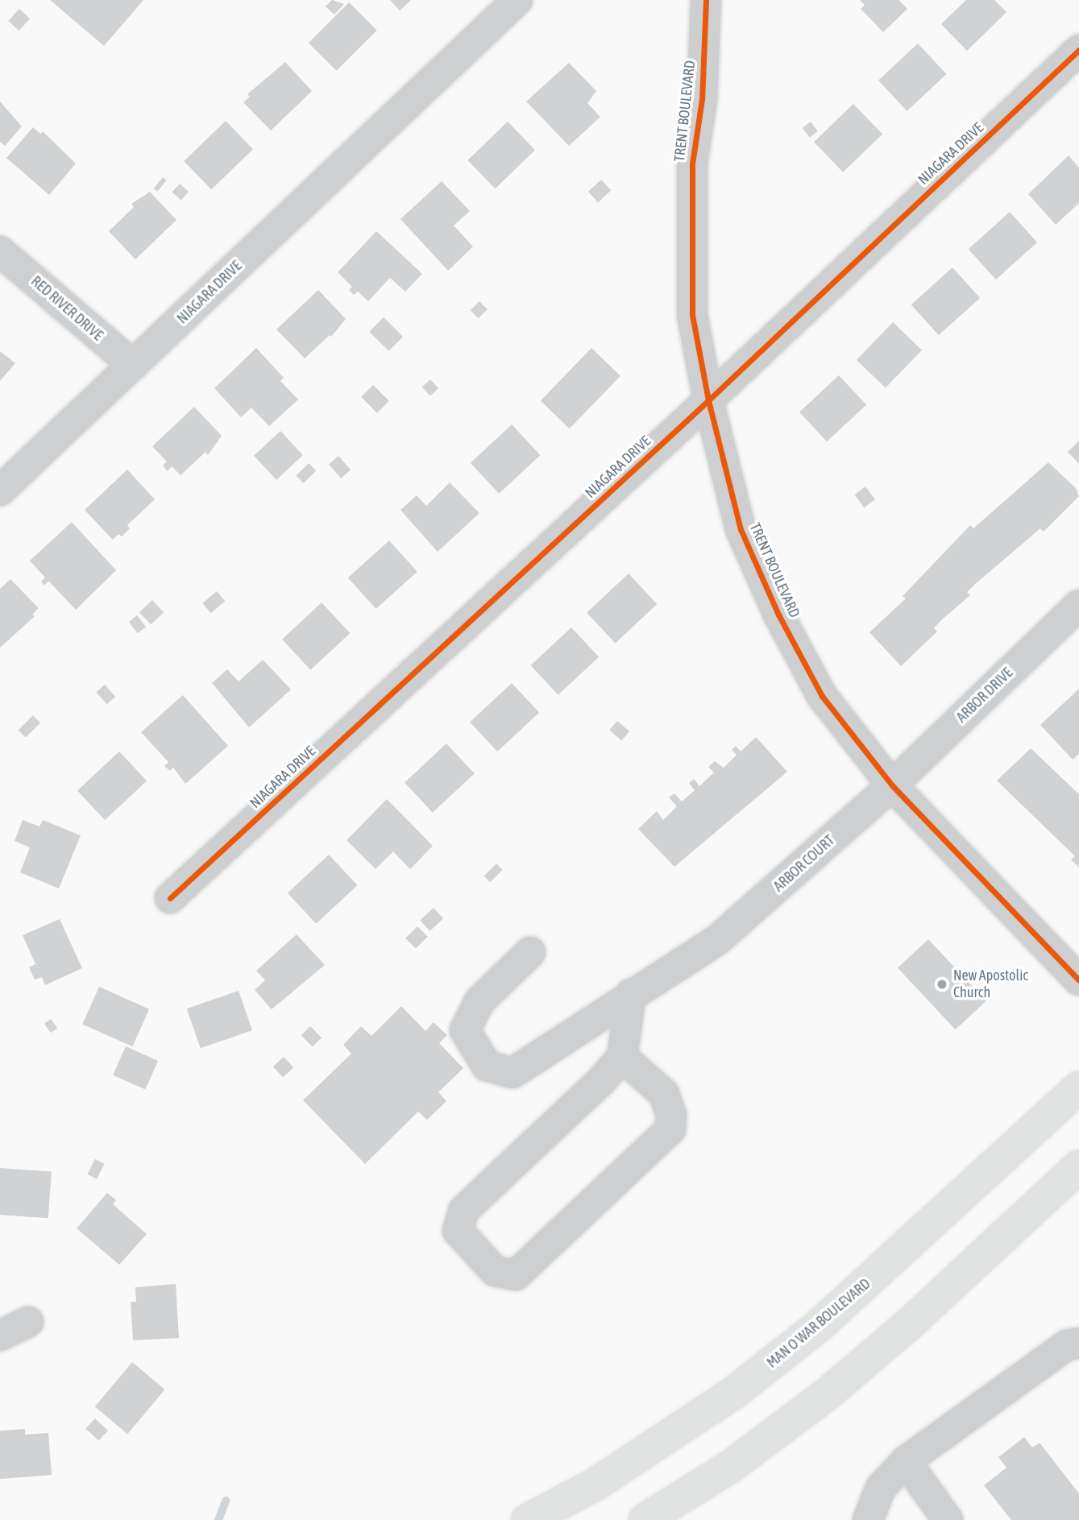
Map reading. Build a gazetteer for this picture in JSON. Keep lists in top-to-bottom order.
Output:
{
  "streets": {
    "main road": ["MAN O WAR BOULEVARD"],
    "street": [
      "TRENT BOULEVARD",
      "NIAGARA DRIVE",
      "RED RIVER DRIVE",
      "ARBOR DRIVE",
      "ARBOR COURT"
    ]
  },
  "crossings": [
    ["TRENT BOULEVARD", "NIAGARA DRIVE"],
    ["TRENT BOULEVARD", "ARBOR DRIVE"],
    ["TRENT BOULEVARD", "ARBOR COURT"],
    ["NIAGARA DRIVE", "RED RIVER DRIVE"],
    ["ARBOR DRIVE", "ARBOR COURT"]
  ],
  "places": ["New Apostolic Church"]
}
